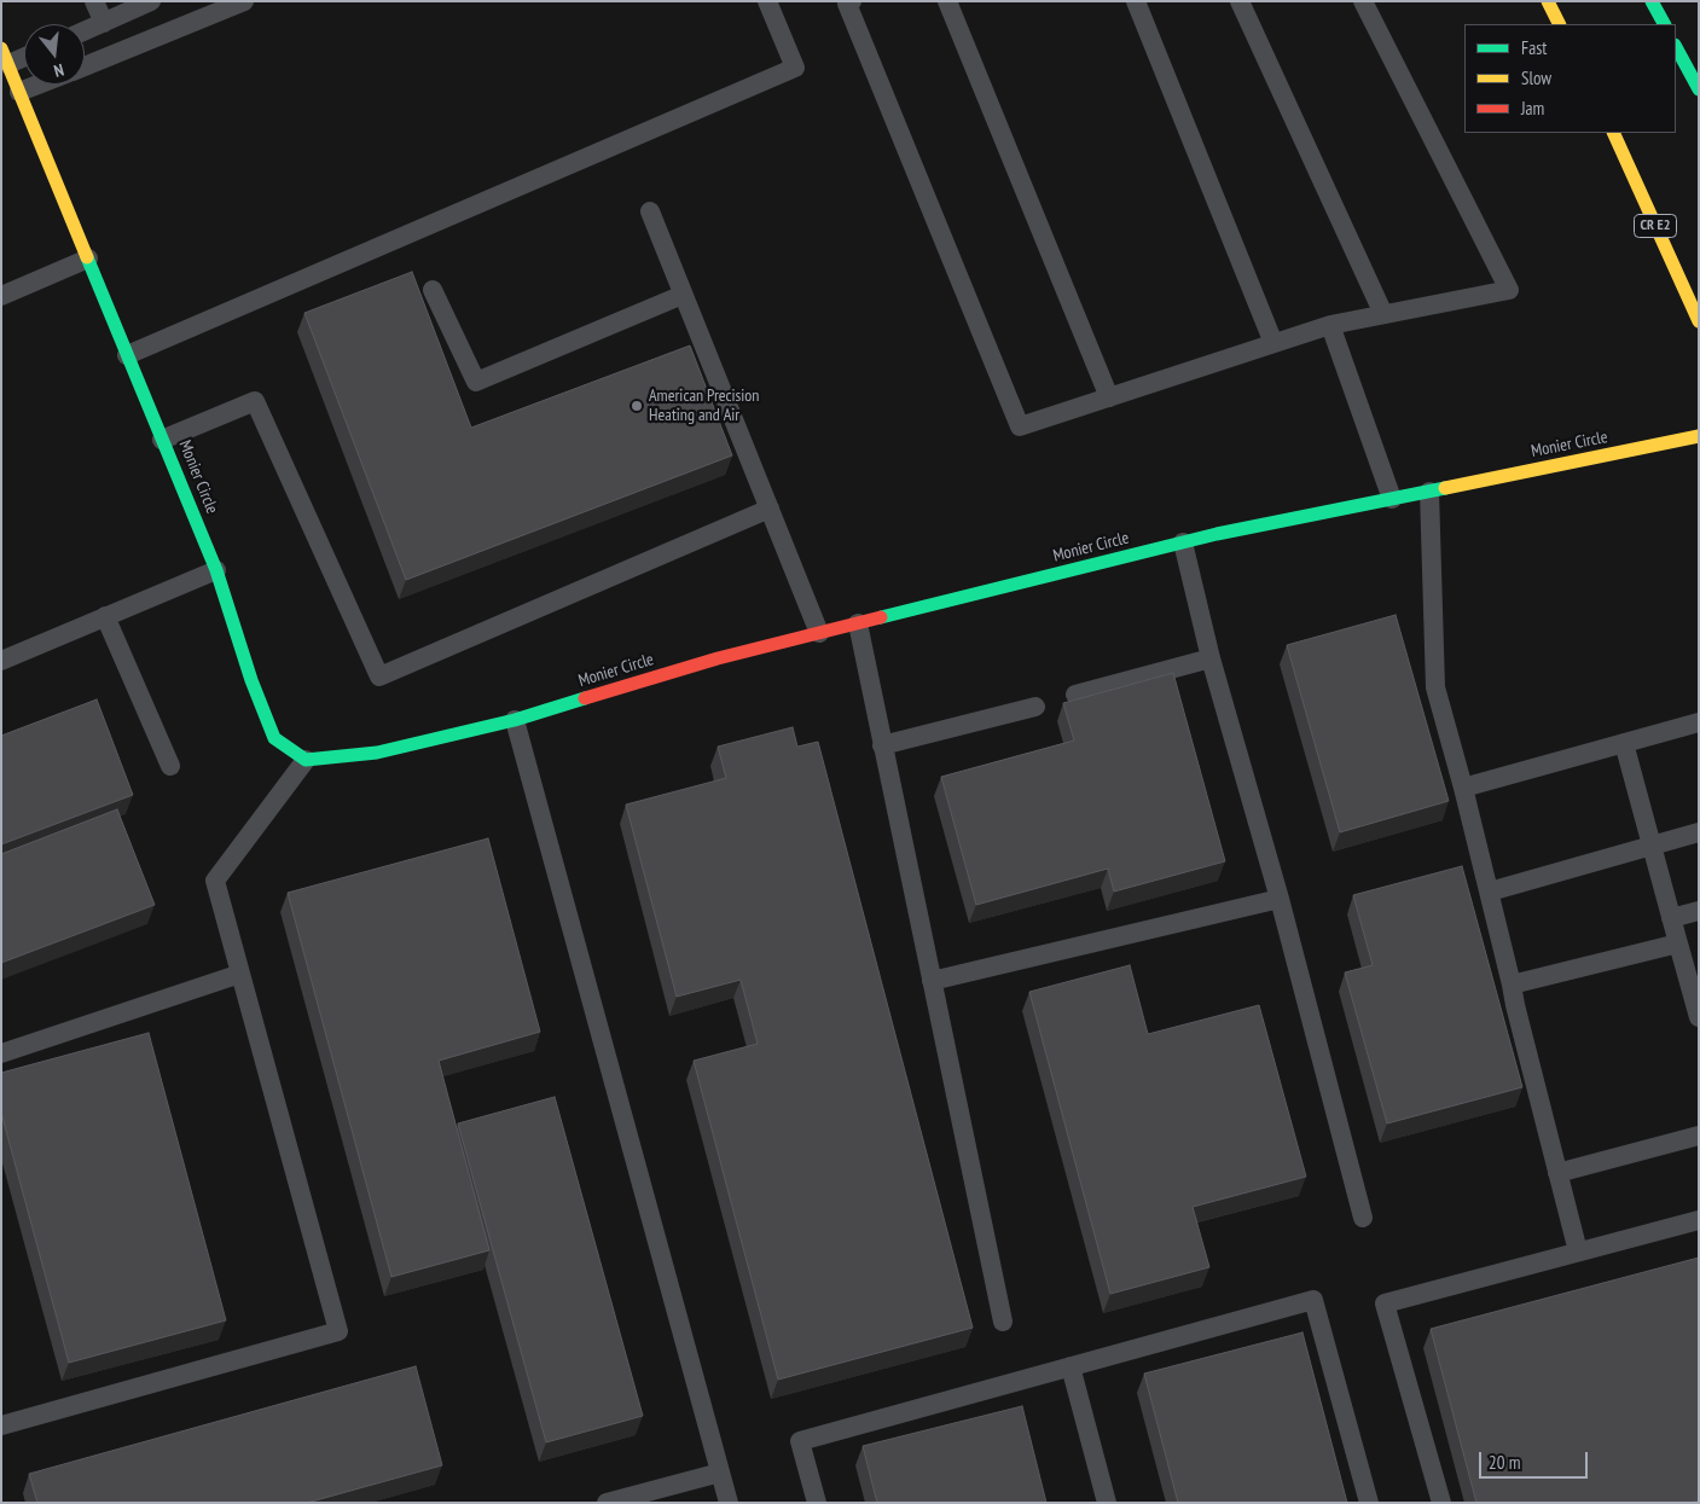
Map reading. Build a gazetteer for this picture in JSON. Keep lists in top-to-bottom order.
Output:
{
  "streets": {
    "street": ["CR E2", "Monier Circle"]
  },
  "places": ["American Precision Heating and Air"],
  "legend": ["Fast", "Slow", "Jam"],
  "scale_bar": "20 m",
  "north": "bottom"
}
